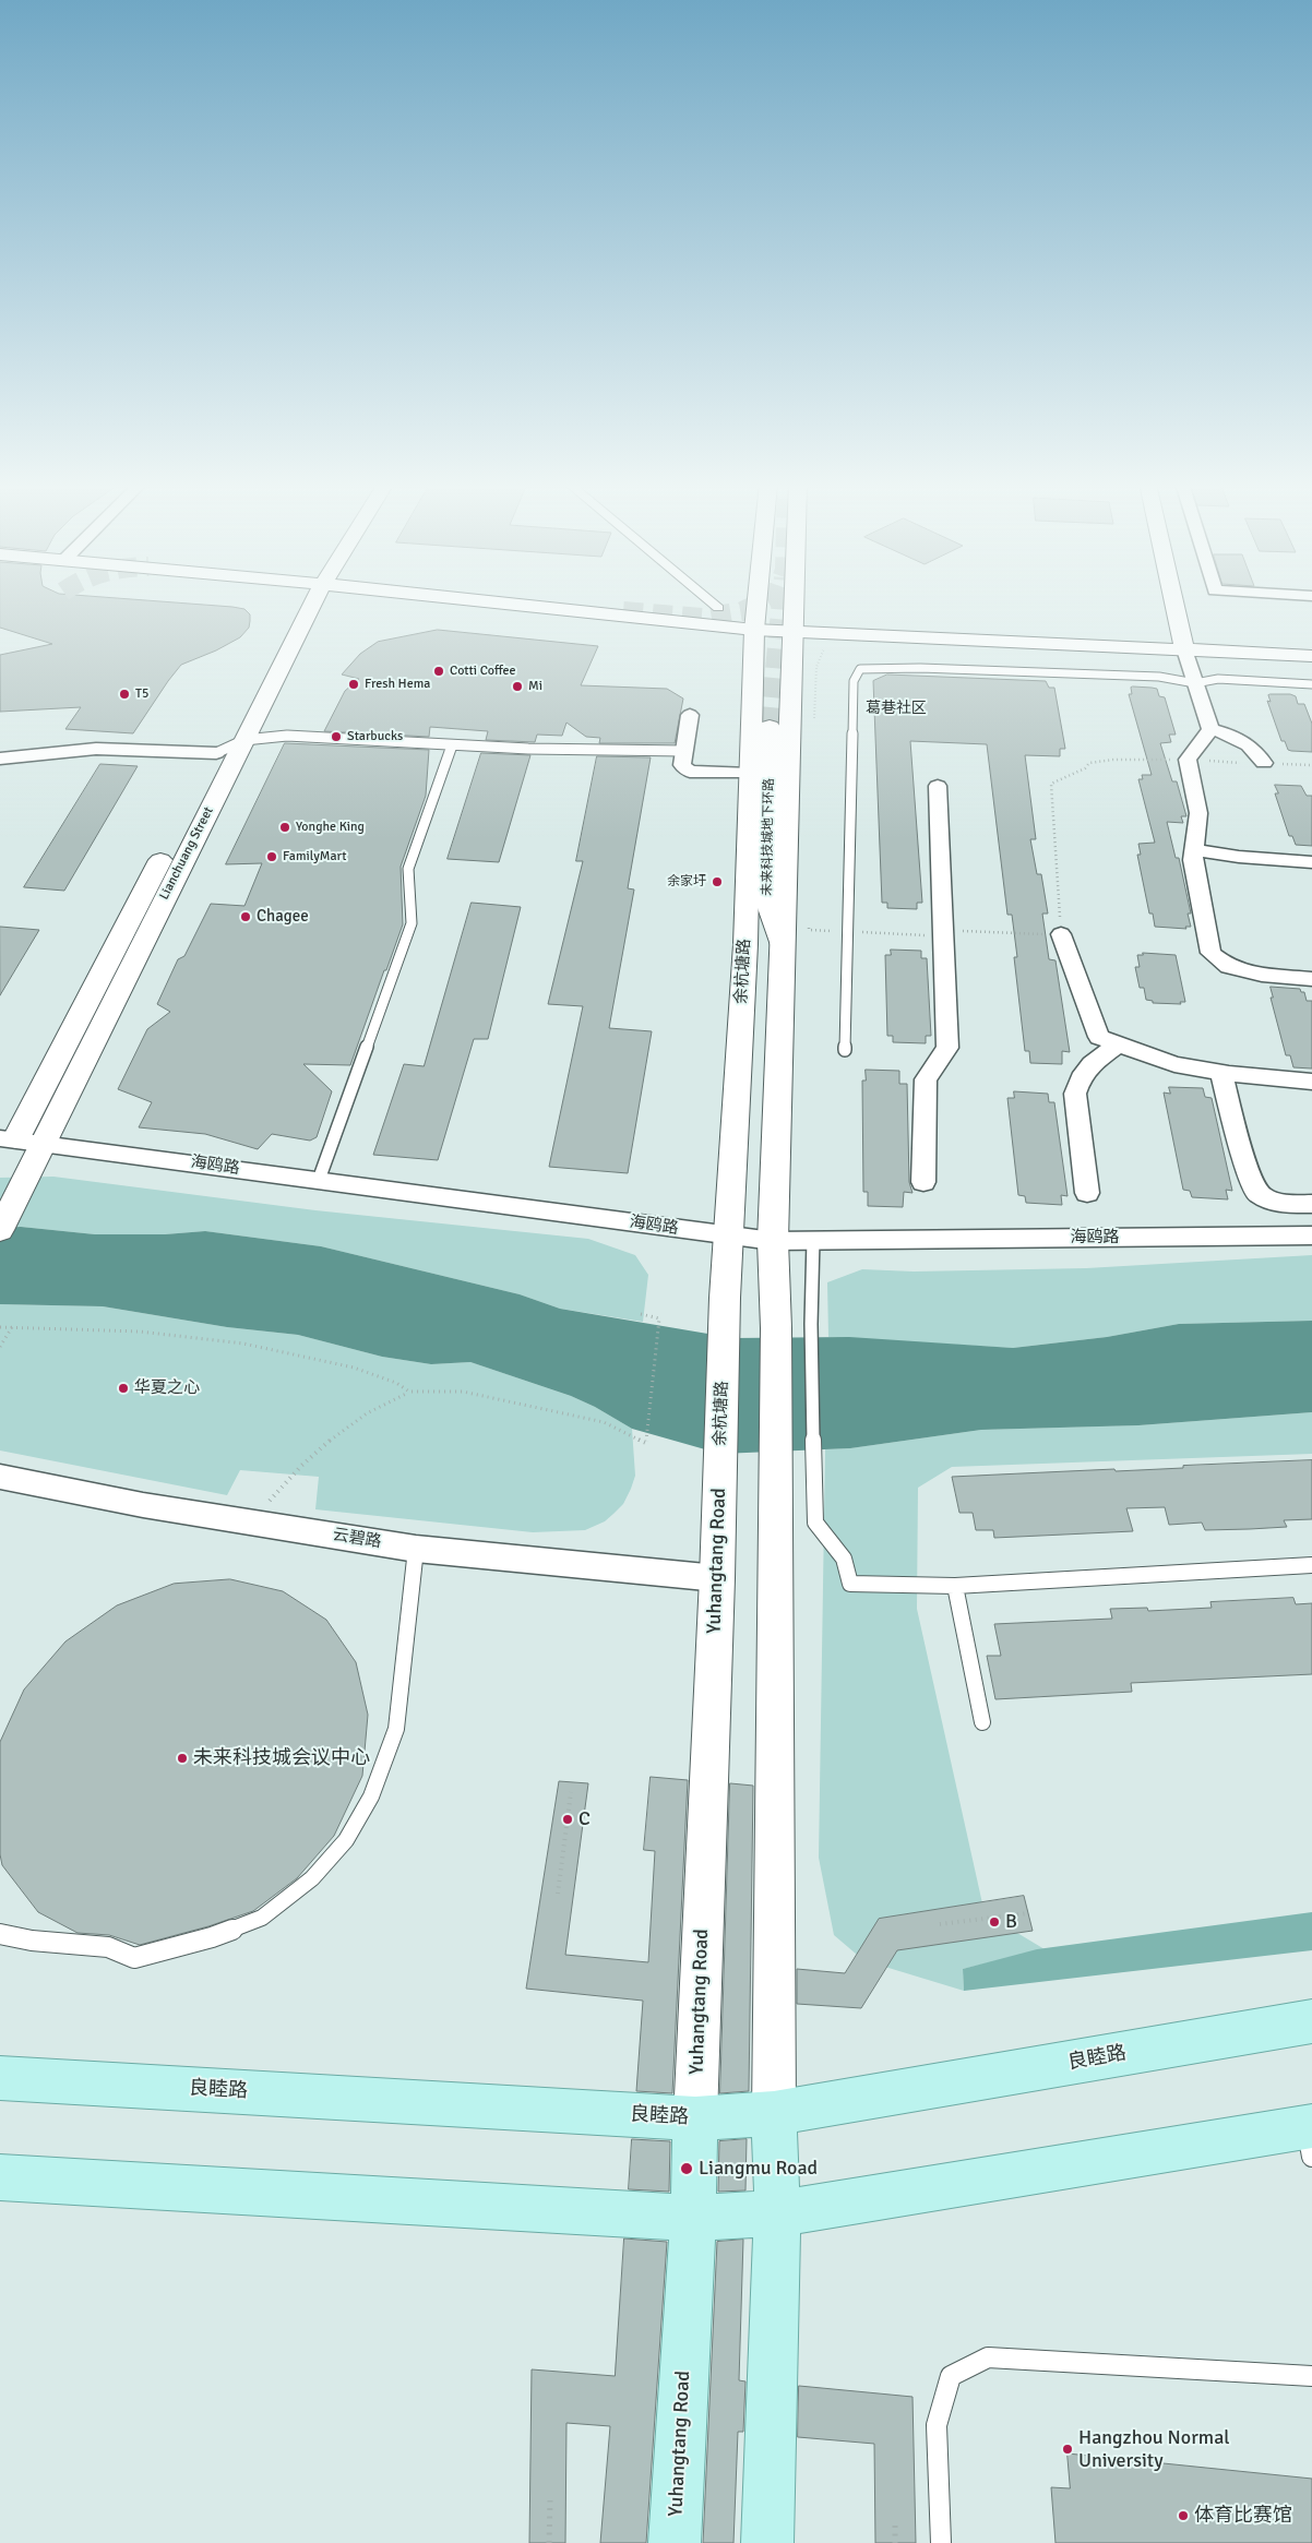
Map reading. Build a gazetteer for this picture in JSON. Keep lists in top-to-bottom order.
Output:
{
  "streets": {
    "main road": ["Yuhangtang Road", "良睦路"],
    "street": [
      "未来科技城地下环路",
      "Lianchuang Street",
      "余杭塘路",
      "海鸥路",
      "云碧路"
    ]
  },
  "crossings": [
    ["未来科技城地下环路", "余杭塘路"],
    ["Lianchuang Street", "海鸥路"],
    ["余杭塘路", "海鸥路"],
    ["余杭塘路", "Yuhangtang Road"],
    ["云碧路", "Yuhangtang Road"],
    ["Yuhangtang Road", "良睦路"]
  ],
  "districts": ["葛巷社区"],
  "places": [
    "Cotti Coffee",
    "Fresh Hema",
    "Mi",
    "T5",
    "Starbucks",
    "Yonghe King",
    "FamilyMart",
    "余家圩",
    "Chagee",
    "华夏之心",
    "未来科技城会议中心",
    "C",
    "B",
    "Liangmu Road",
    "Hangzhou Normal University",
    "体育比赛馆"
  ]
}
